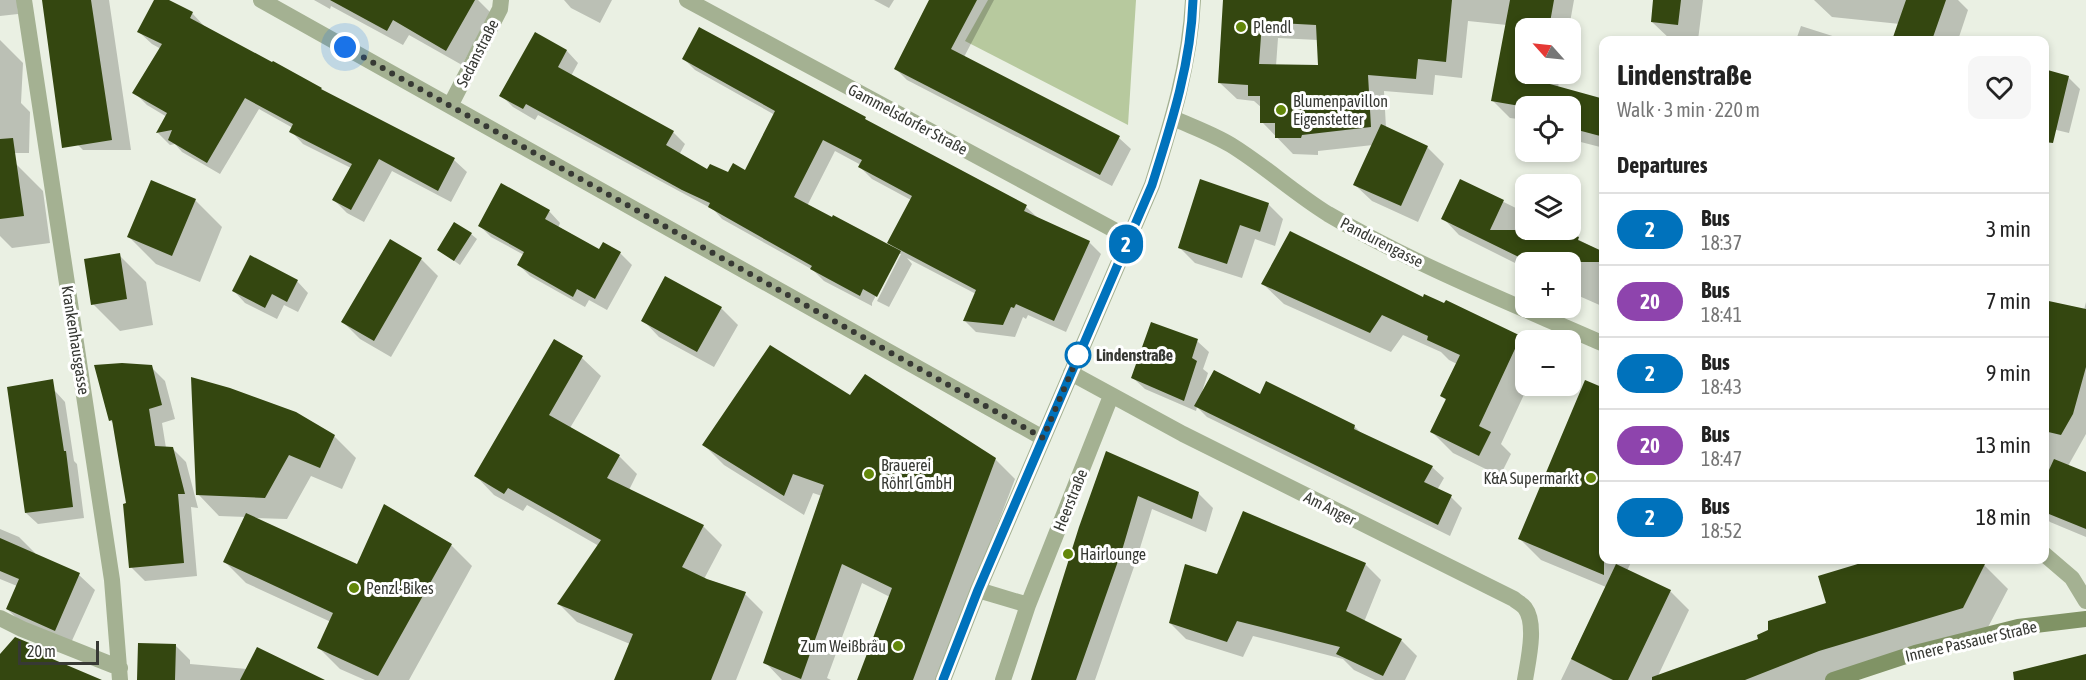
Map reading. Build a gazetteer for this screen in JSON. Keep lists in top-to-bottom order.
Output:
{
  "streets": {
    "main road": ["Innere Passauer Straße"],
    "street": [
      "Sedanstraße",
      "Gammelsdorfer Straße",
      "Pandurengasse",
      "Krankenhausgasse",
      "Heerstraße",
      "Am Anger"
    ]
  },
  "crossings": [
    ["Heerstraße", "Am Anger"]
  ],
  "places": [
    "Plendl",
    "Blumenpavillon Eigenstetter",
    "Lindenstraße",
    "Brauerei Röhrl GmbH",
    "K&A Supermarkt",
    "Hairlounge",
    "Penzl-Bikes",
    "Zum Weißbräu"
  ],
  "lines": ["bus line 2"],
  "scale_bar": "20 m",
  "north": "top left",
  "page": {
    "on_map": "2",
    "map_buttons": ["+", "−"],
    "heading": [
      ["Lindenstraße", "Walk · 3 min · 220 m"],
      "Departures"
    ],
    "list": [
      {
        "mark": "2",
        "name": "Bus",
        "note": "18:37",
        "value": "3 min"
      },
      {
        "mark": "20",
        "name": "Bus",
        "note": "18:41",
        "value": "7 min"
      },
      {
        "mark": "2",
        "name": "Bus",
        "note": "18:43",
        "value": "9 min"
      },
      {
        "mark": "20",
        "name": "Bus",
        "note": "18:47",
        "value": "13 min"
      },
      {
        "mark": "2",
        "name": "Bus",
        "note": "18:52",
        "value": "18 min"
      }
    ],
    "scale": "20 m"
  }
}
